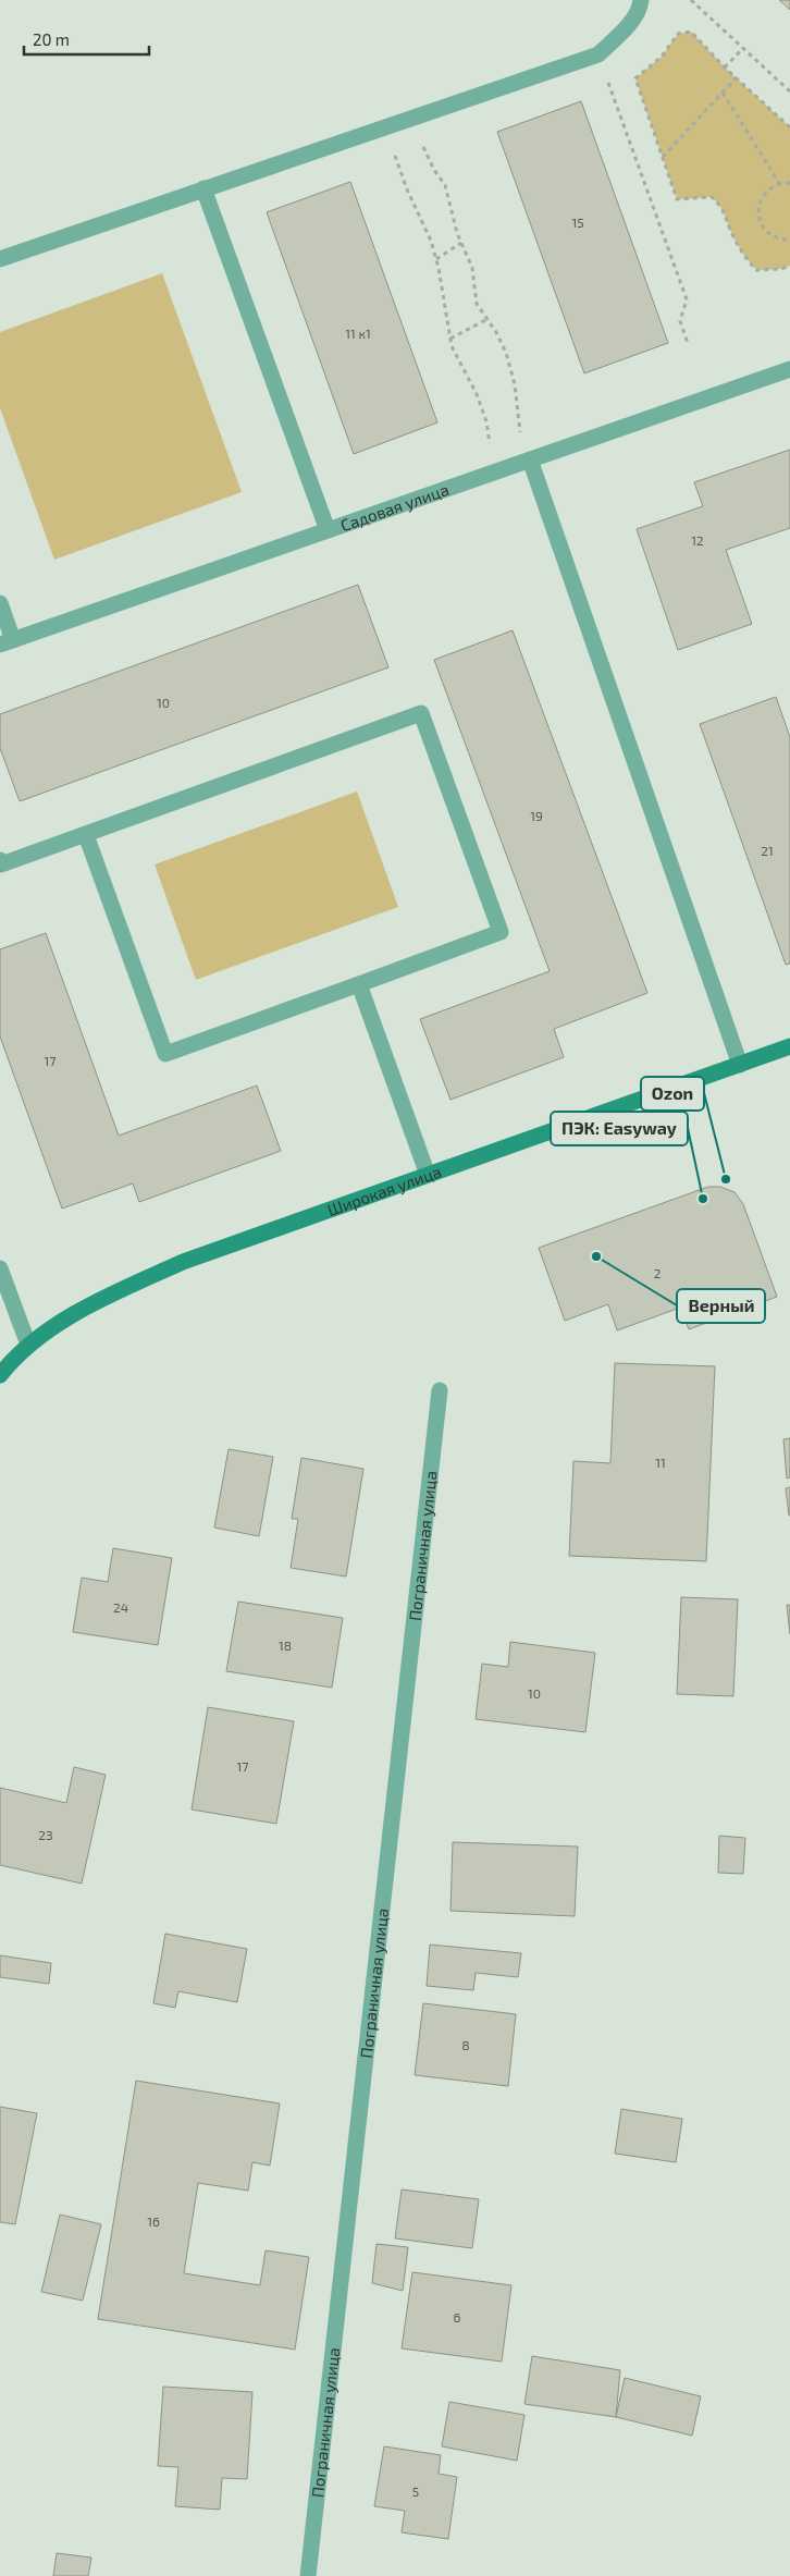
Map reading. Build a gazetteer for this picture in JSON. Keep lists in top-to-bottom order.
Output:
{
  "streets": {
    "street": ["Садовая улица", "Широкая улица", "Пограничная улица"]
  },
  "places": ["Ozon", "ПЭК: Easyway", "Верный"],
  "house_numbers": [
    "15",
    "11 к1",
    "12",
    "10",
    "19",
    "21",
    "17",
    "2",
    "11",
    "24",
    "18",
    "10",
    "17",
    "23",
    "8",
    "16",
    "6",
    "5"
  ],
  "scale_bar": "20 m"
}
